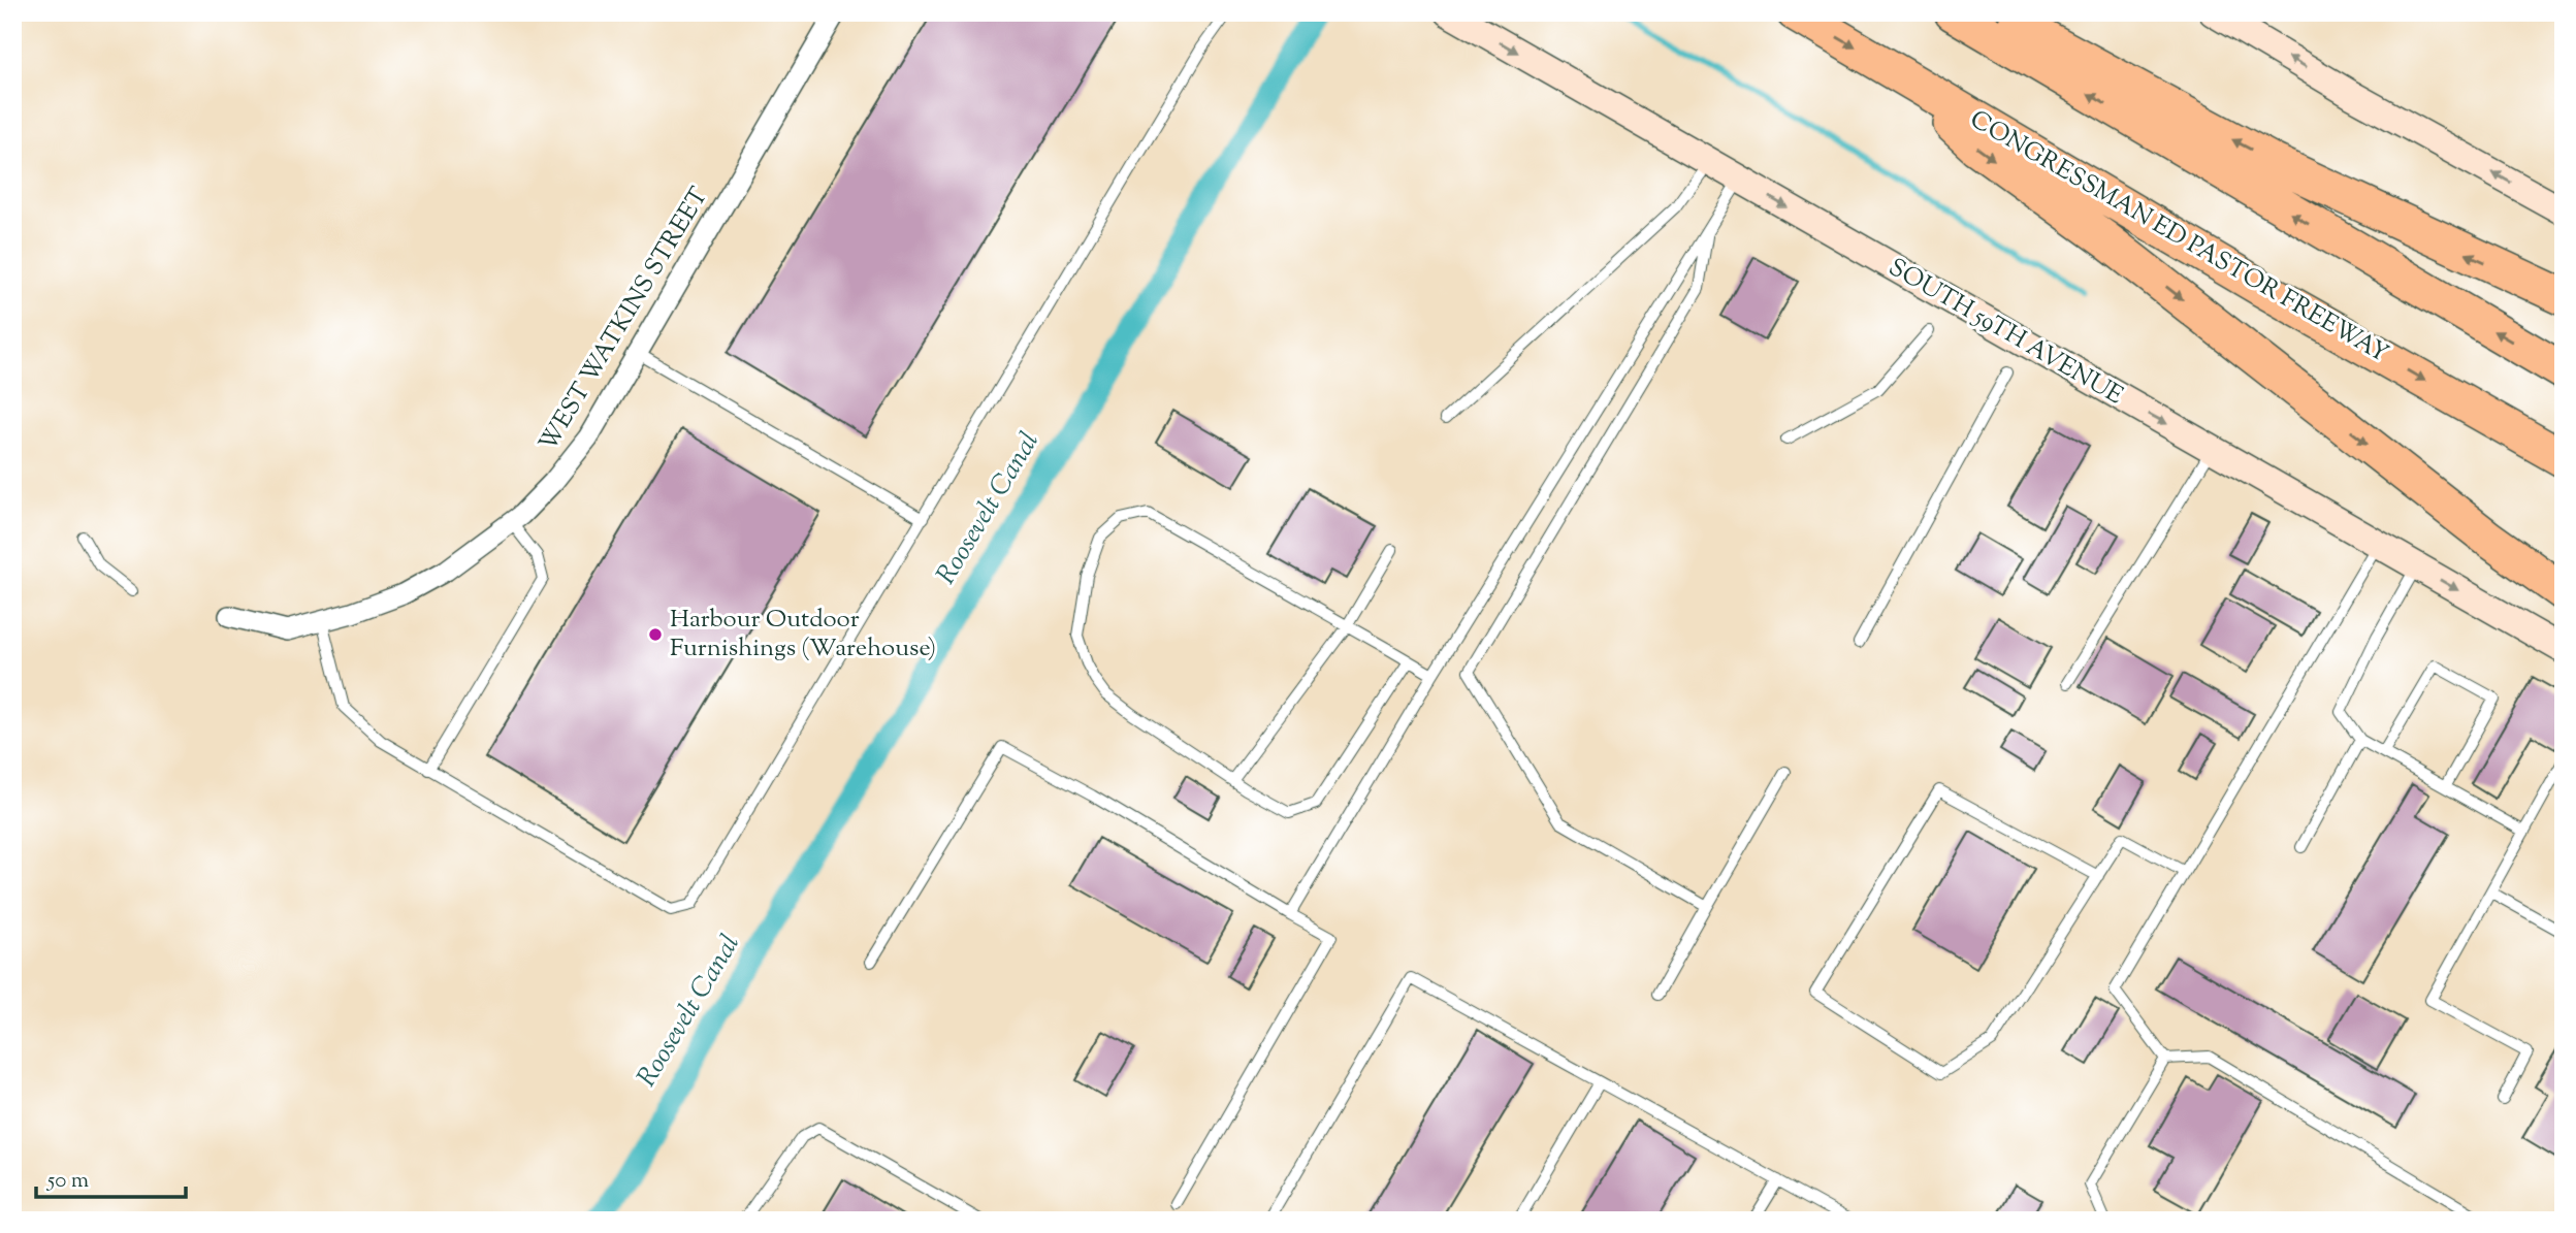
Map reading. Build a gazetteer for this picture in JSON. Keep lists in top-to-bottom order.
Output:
{
  "streets": {
    "highway": ["CONGRESSMAN ED PASTOR FREEWAY"],
    "main road": ["SOUTH 59TH AVENUE"],
    "street": ["WEST WATKINS STREET"]
  },
  "one_way": ["SOUTH 59TH AVENUE"],
  "water": ["Roosevelt Canal"],
  "places": ["Harbour Outdoor Furnishings (Warehouse)"],
  "scale_bar": "50 m"
}
